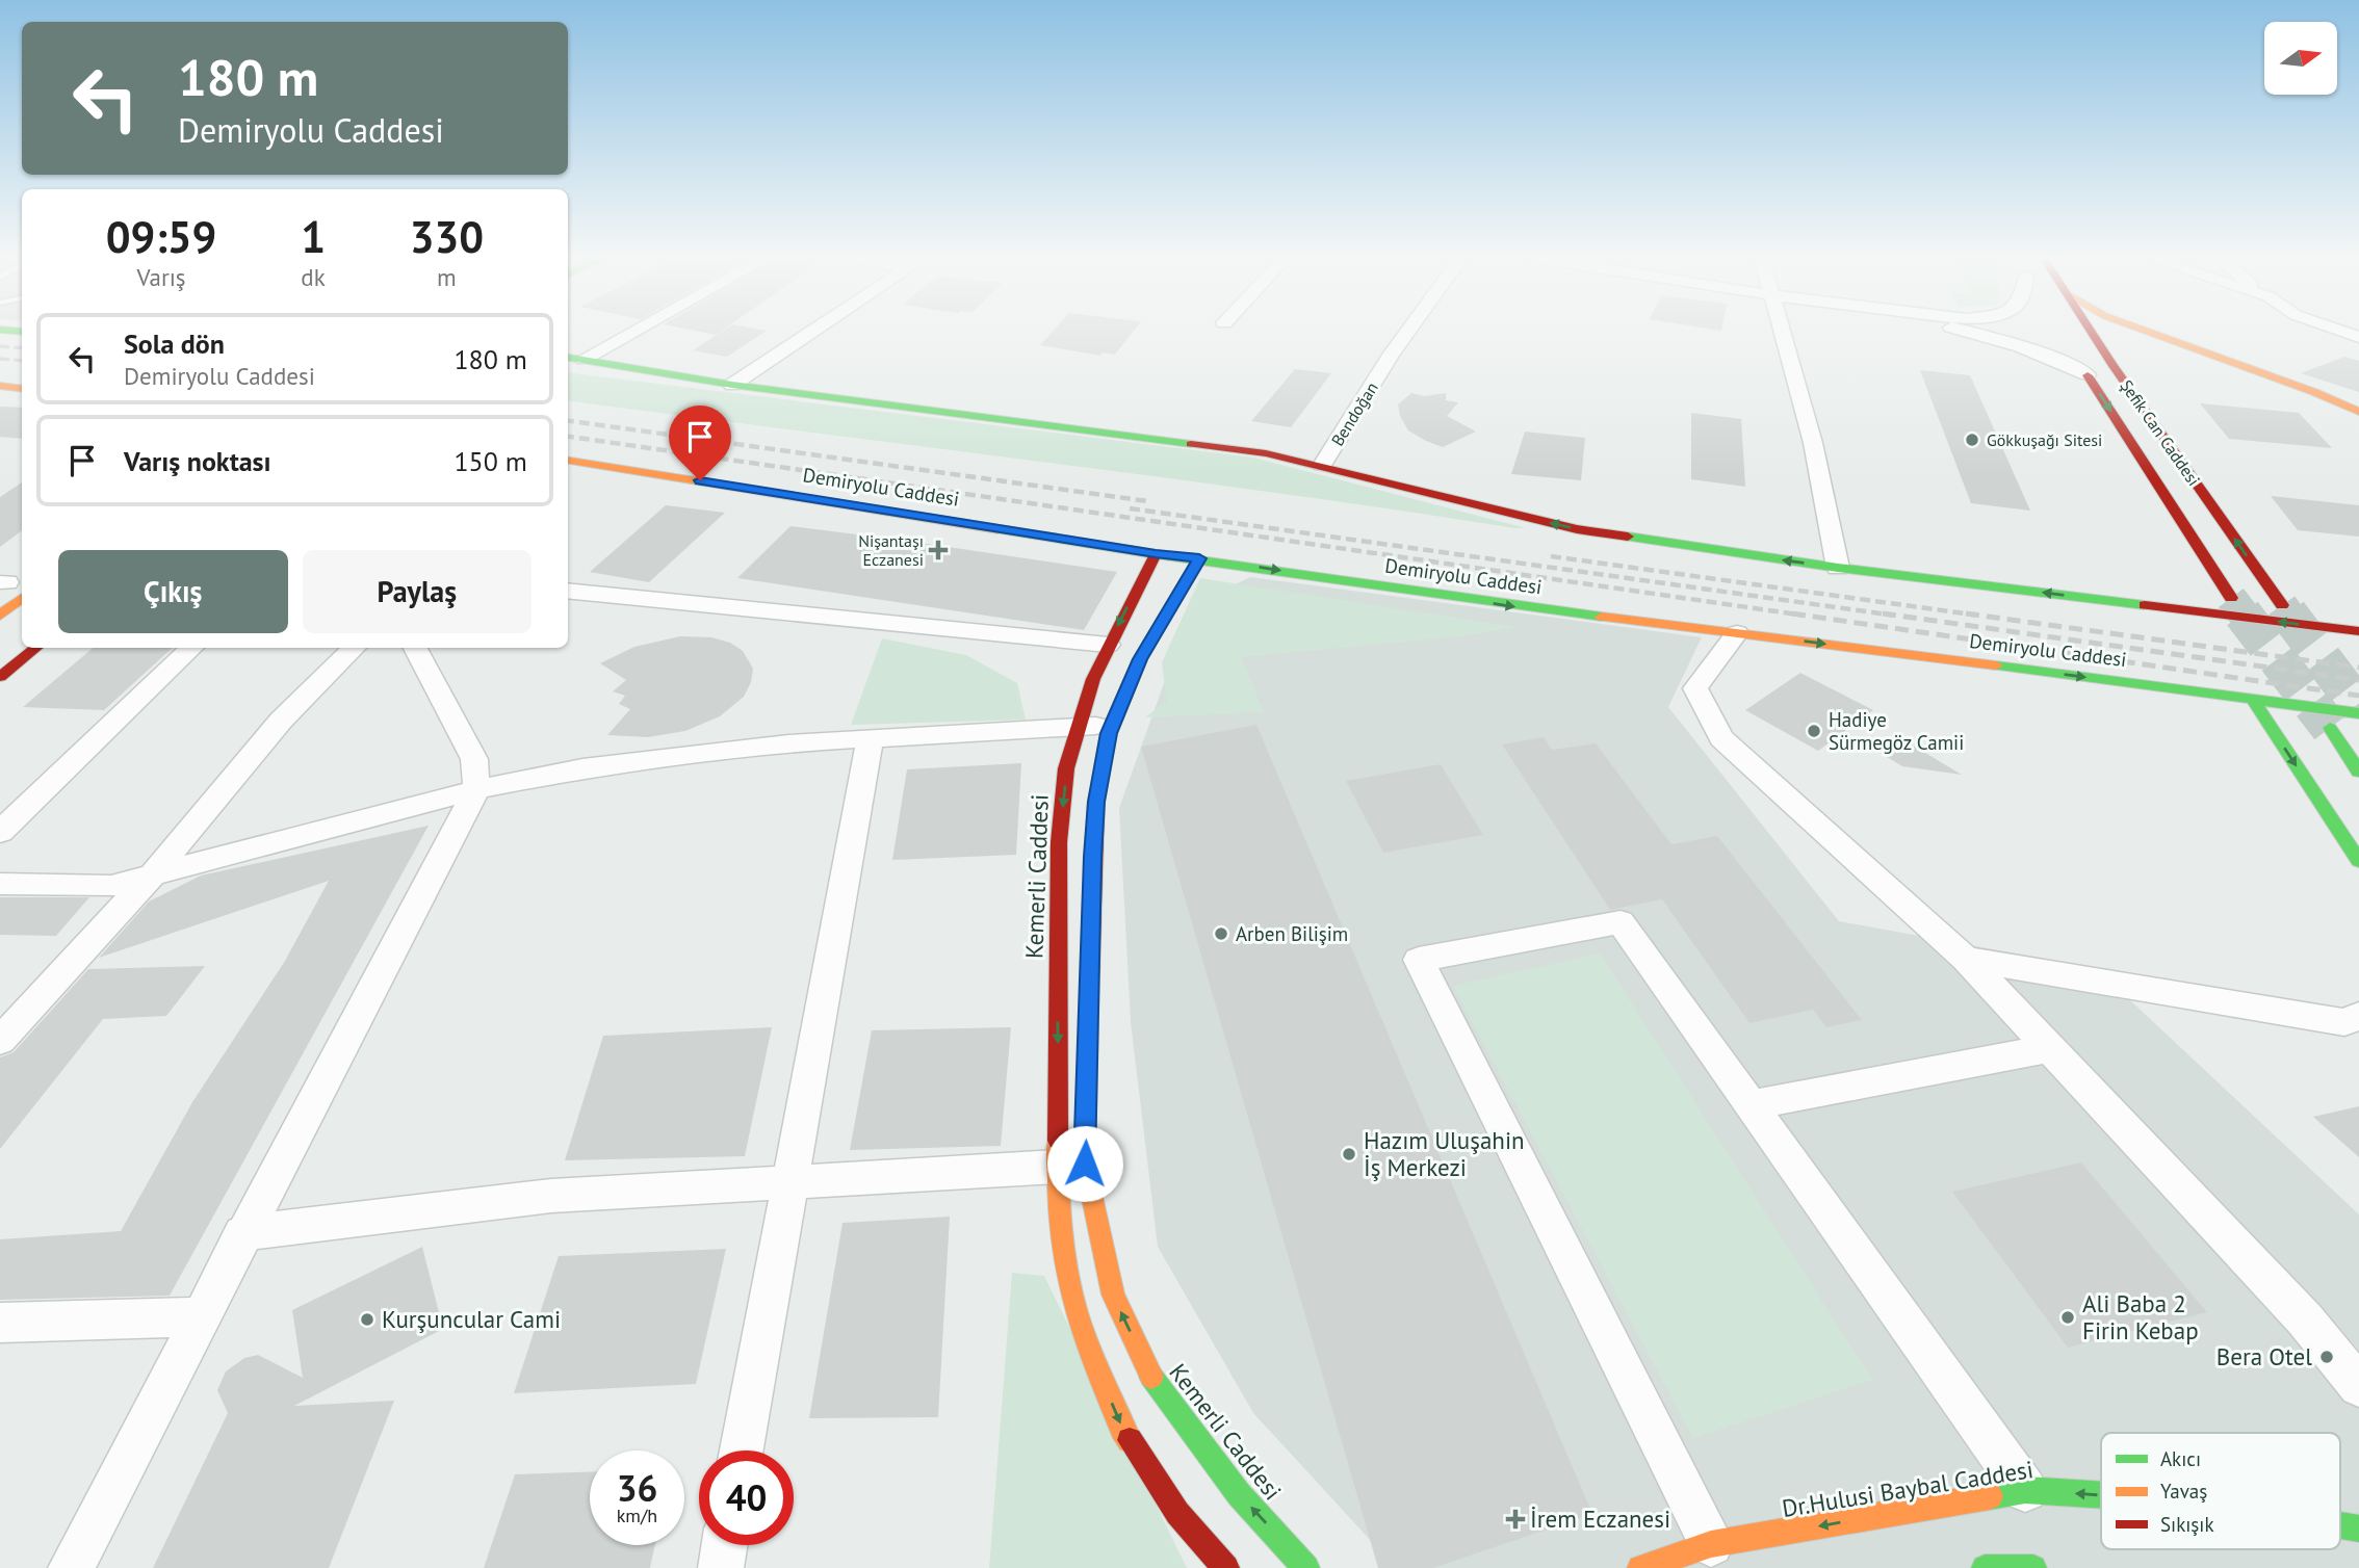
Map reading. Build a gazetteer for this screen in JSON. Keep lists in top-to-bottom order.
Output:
{
  "streets": {
    "main road": [
      "Şefik Can Caddesi",
      "Demiryolu Caddesi",
      "Kemerli Caddesi",
      "Dr.Hulusi Baybal Caddesi"
    ],
    "street": ["Bendoğan"]
  },
  "crossings": [
    ["Demiryolu Caddesi", "Kemerli Caddesi"]
  ],
  "one_way": ["Dr.Hulusi Baybal Caddesi"],
  "places": {
    "other": [
      "Gökkuşağı Sitesi",
      "Hadiye Sürmegöz Camii",
      "Arben Bilişim",
      "Hazım Uluşahin İş Merkezi",
      "Ali Baba 2 Firin Kebap",
      "Kurşuncular Cami",
      "Bera Otel"
    ],
    "health": ["Nişantaşı Eczanesi", "İrem Eczanesi"]
  },
  "legend": ["Akıcı", "Yavaş", "Sıkışık"],
  "north": "right",
  "page": {
    "turn": ["180 m", "Demiryolu Caddesi"],
    "eta": [
      "09:59",
      "Varış",
      "1",
      "dk",
      "330",
      "m"
    ],
    "list": [
      {
        "name": "Sola dön",
        "note": "Demiryolu Caddesi",
        "value": "180 m"
      },
      {
        "name": "Varış noktası",
        "value": "150 m"
      }
    ],
    "buttons": ["Çıkış", "Paylaş"],
    "speed": "36 km/h",
    "limit": "40"
  }
}
